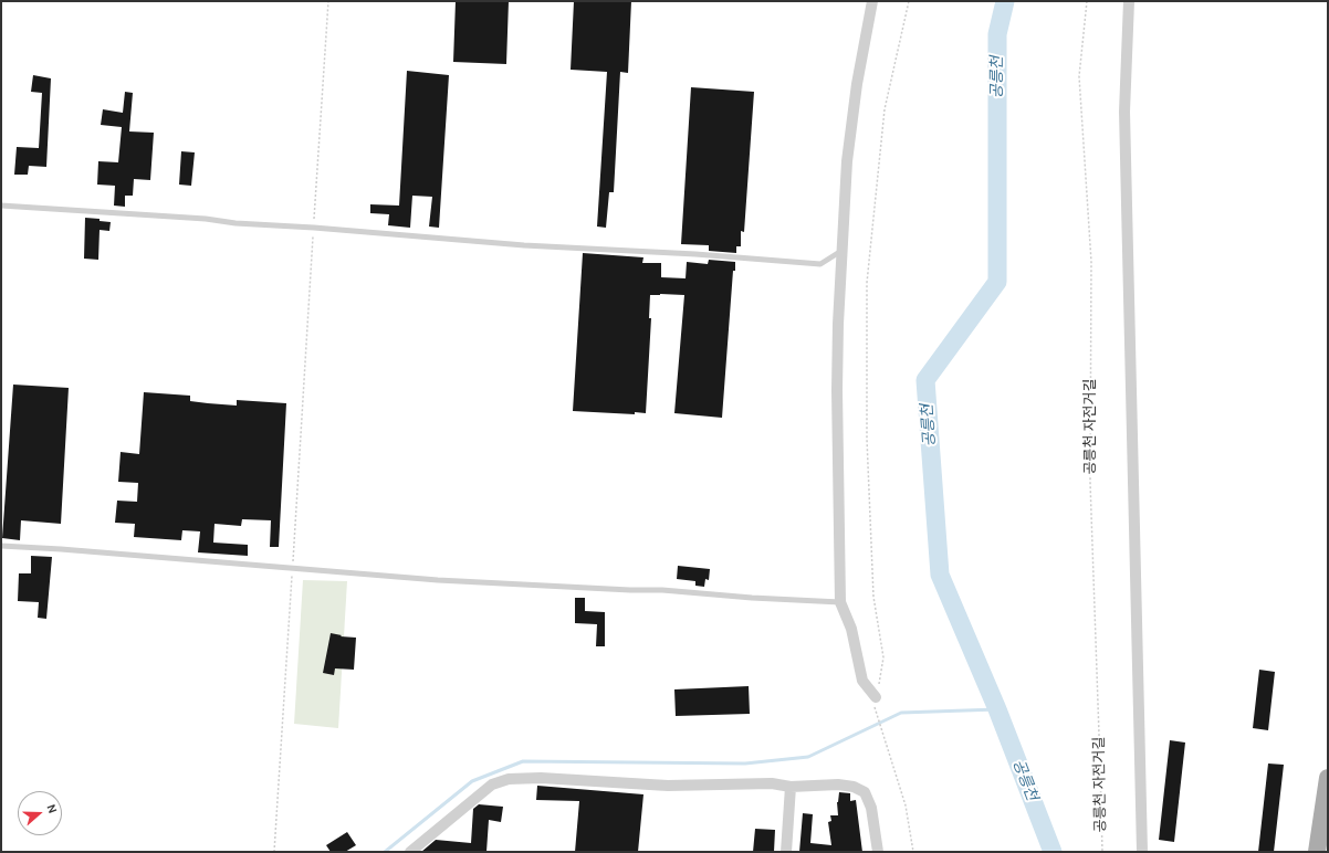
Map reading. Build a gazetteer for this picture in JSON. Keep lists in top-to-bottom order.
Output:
{
  "streets": {
    "path": ["공릉천 자전거길"]
  },
  "water": ["공릉천"],
  "north": "right"
}
